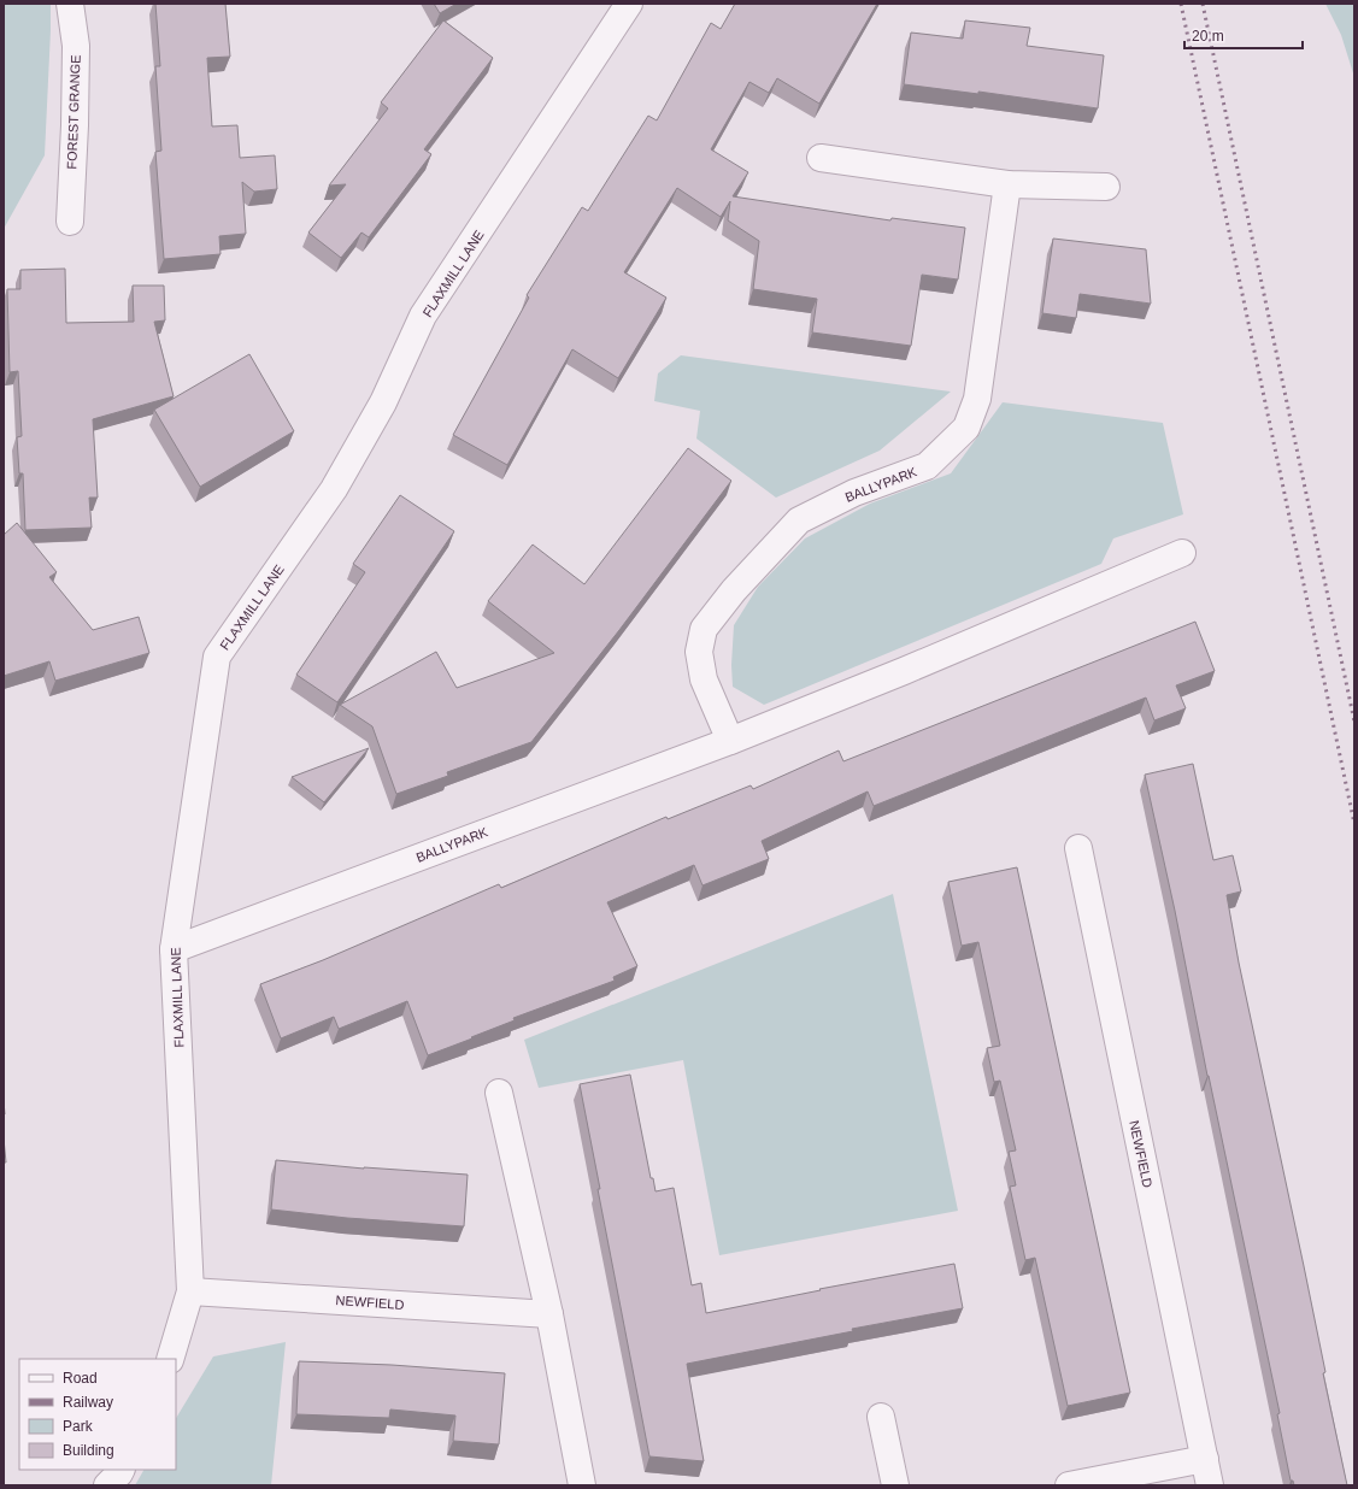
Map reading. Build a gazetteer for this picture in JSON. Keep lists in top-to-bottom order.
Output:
{
  "streets": {
    "street": [
      "FOREST GRANGE",
      "FLAXMILL LANE",
      "BALLYPARK",
      "NEWFIELD"
    ]
  },
  "crossings": [
    ["FLAXMILL LANE", "BALLYPARK"],
    ["FLAXMILL LANE", "NEWFIELD"]
  ],
  "legend": [
    "Road",
    "Railway",
    "Park",
    "Building"
  ],
  "scale_bar": "20 m"
}
